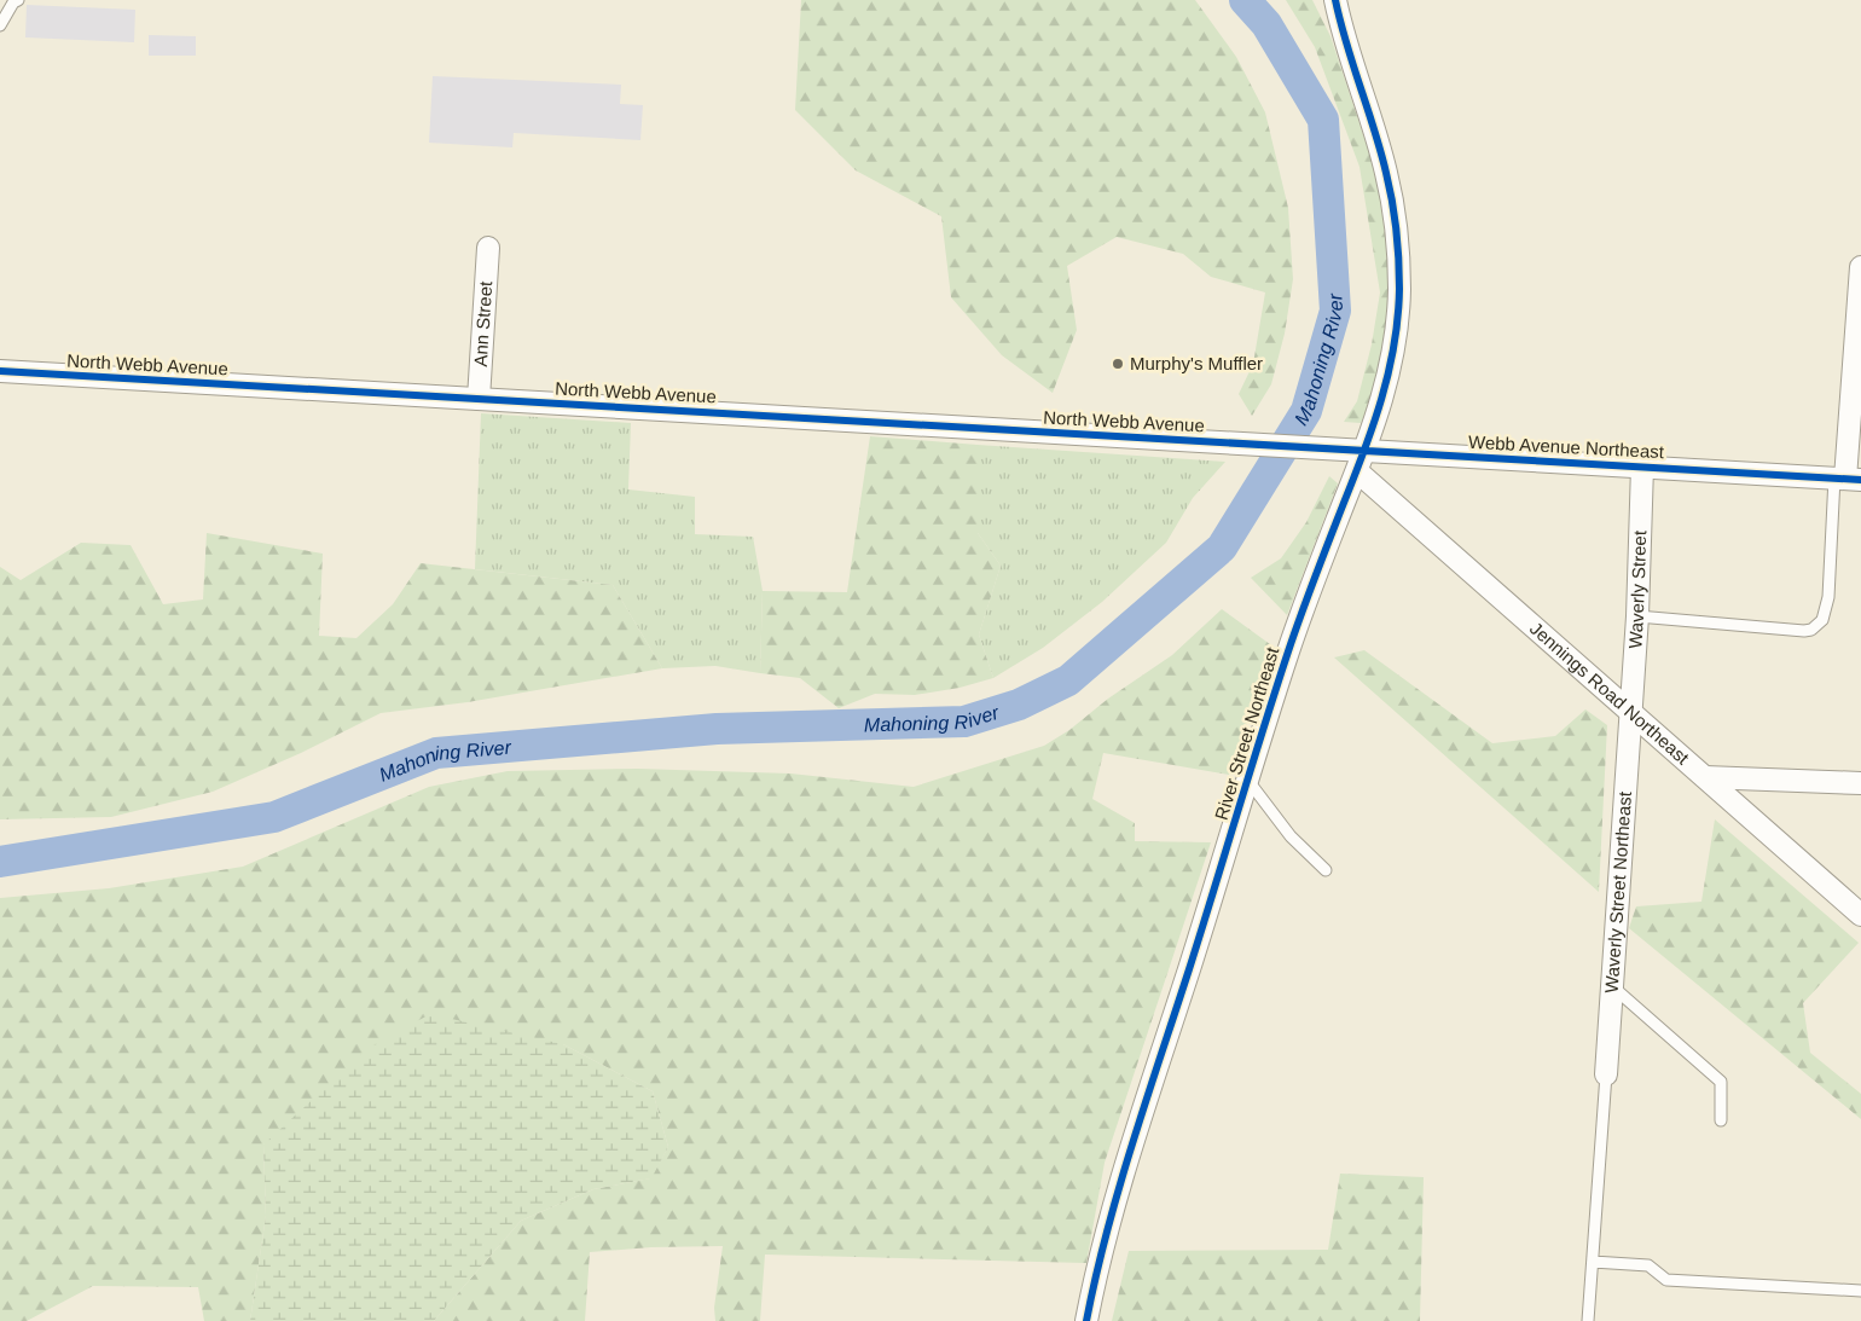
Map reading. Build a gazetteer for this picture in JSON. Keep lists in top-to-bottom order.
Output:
{
  "streets": {
    "street": [
      "Ann Street",
      "North Webb Avenue",
      "Webb Avenue Northeast",
      "Waverly Street",
      "Jennings Road Northeast",
      "River Street Northeast",
      "Waverly Street Northeast"
    ]
  },
  "crossings": [
    ["Ann Street", "North Webb Avenue"],
    ["North Webb Avenue", "Webb Avenue Northeast"],
    ["Webb Avenue Northeast", "Waverly Street"],
    ["Webb Avenue Northeast", "River Street Northeast"],
    ["Waverly Street", "Jennings Road Northeast"],
    ["Waverly Street", "Waverly Street Northeast"],
    ["Jennings Road Northeast", "River Street Northeast"],
    ["Jennings Road Northeast", "Waverly Street Northeast"]
  ],
  "water": ["Mahoning River"],
  "places": ["Murphy's Muffler"]
}
